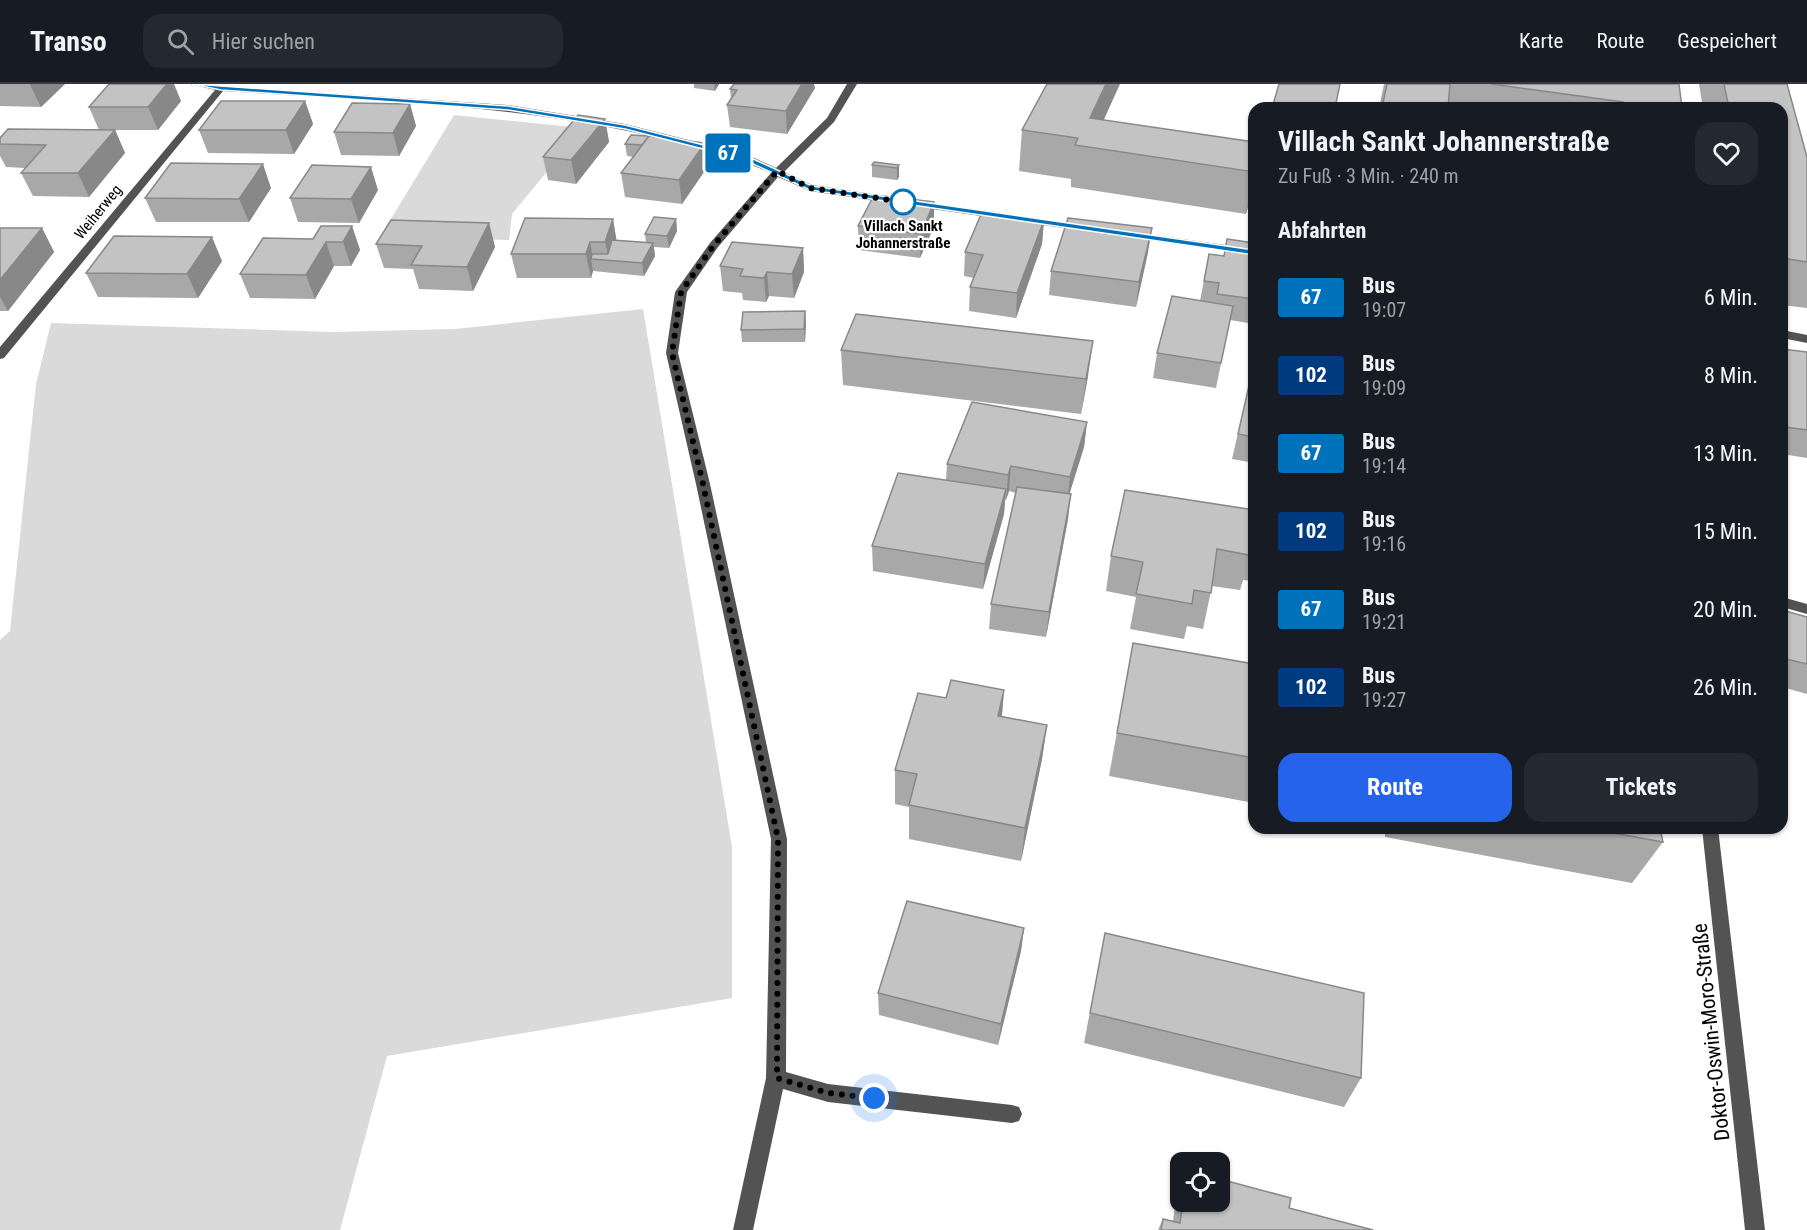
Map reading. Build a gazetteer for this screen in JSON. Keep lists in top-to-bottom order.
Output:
{
  "streets": {
    "street": ["Weiherweg", "Doktor-Oswin-Moro-Straße"]
  },
  "places": ["Villach Sankt Johannerstraße"],
  "lines": ["bus line 67"],
  "page": {
    "header": "Transo",
    "search": "Hier suchen",
    "nav": ["Karte", "Route", "Gespeichert"],
    "on_map": "67",
    "heading": [
      ["Villach Sankt Johannerstraße", "Zu Fuß · 3 Min. · 240 m"],
      "Abfahrten"
    ],
    "list": [
      {
        "mark": "67",
        "name": "Bus",
        "note": "19:07",
        "value": "6 Min."
      },
      {
        "mark": "102",
        "name": "Bus",
        "note": "19:09",
        "value": "8 Min."
      },
      {
        "mark": "67",
        "name": "Bus",
        "note": "19:14",
        "value": "13 Min."
      },
      {
        "mark": "102",
        "name": "Bus",
        "note": "19:16",
        "value": "15 Min."
      },
      {
        "mark": "67",
        "name": "Bus",
        "note": "19:21",
        "value": "20 Min."
      },
      {
        "mark": "102",
        "name": "Bus",
        "note": "19:27",
        "value": "26 Min."
      }
    ],
    "buttons": ["Route", "Tickets"]
  }
}
